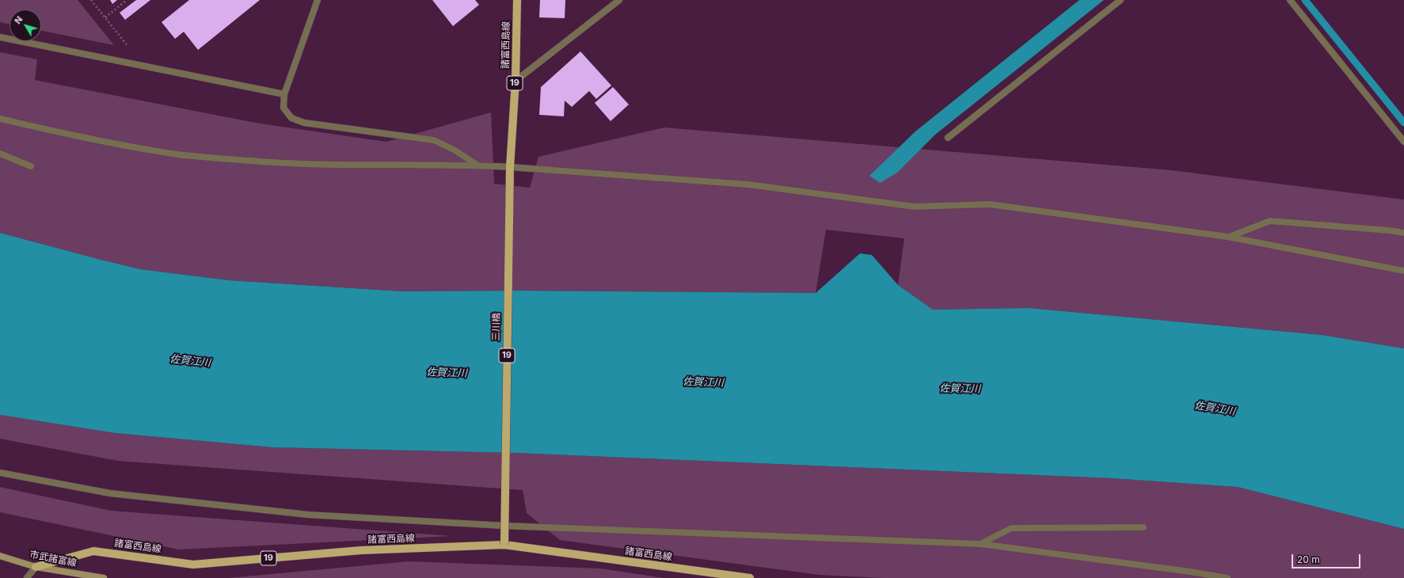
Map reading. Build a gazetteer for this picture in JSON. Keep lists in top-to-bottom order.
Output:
{
  "streets": {
    "main road": [
      "諸富西島線",
      "19",
      "三川橋",
      "市武諸富線"
    ]
  },
  "crossings": [
    ["諸富西島線", "三川橋"],
    ["諸富西島線", "市武諸富線"]
  ],
  "water": ["佐賀江川"],
  "scale_bar": "20 m",
  "north": "top left"
}
